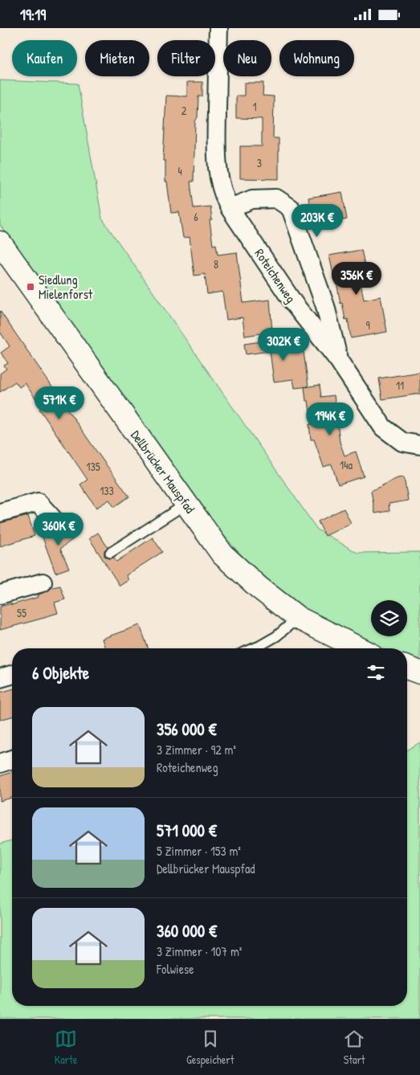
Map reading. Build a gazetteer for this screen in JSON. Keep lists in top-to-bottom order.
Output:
{
  "streets": {
    "main road": ["Dellbrücker Mauspfad"],
    "street": ["Roteichenweg"]
  },
  "places": {
    "transit": ["Siedlung Mielenforst"]
  },
  "house_numbers": [
    "1",
    "2",
    "3",
    "4",
    "6",
    "8",
    "9",
    "11",
    "14a",
    "135",
    "133",
    "55"
  ],
  "page": {
    "status": "19:19",
    "chip": [
      "Kaufen",
      "Mieten",
      "Filter",
      "Neu",
      "Wohnung"
    ],
    "price": [
      "203K €",
      "356K €",
      "302K €",
      "571K €",
      "194K €",
      "360K €"
    ],
    "heading": "6 Objekte",
    "list": [
      {
        "name": "356 000 €",
        "note": "3 Zimmer · 92 m² · Roteichenweg"
      },
      {
        "name": "571 000 €",
        "note": "5 Zimmer · 153 m² · Dellbrücker Mauspfad"
      },
      {
        "name": "360 000 €",
        "note": "3 Zimmer · 107 m² · Folwiese"
      }
    ],
    "tabs": ["Karte", "Gespeichert", "Start"]
  }
}
